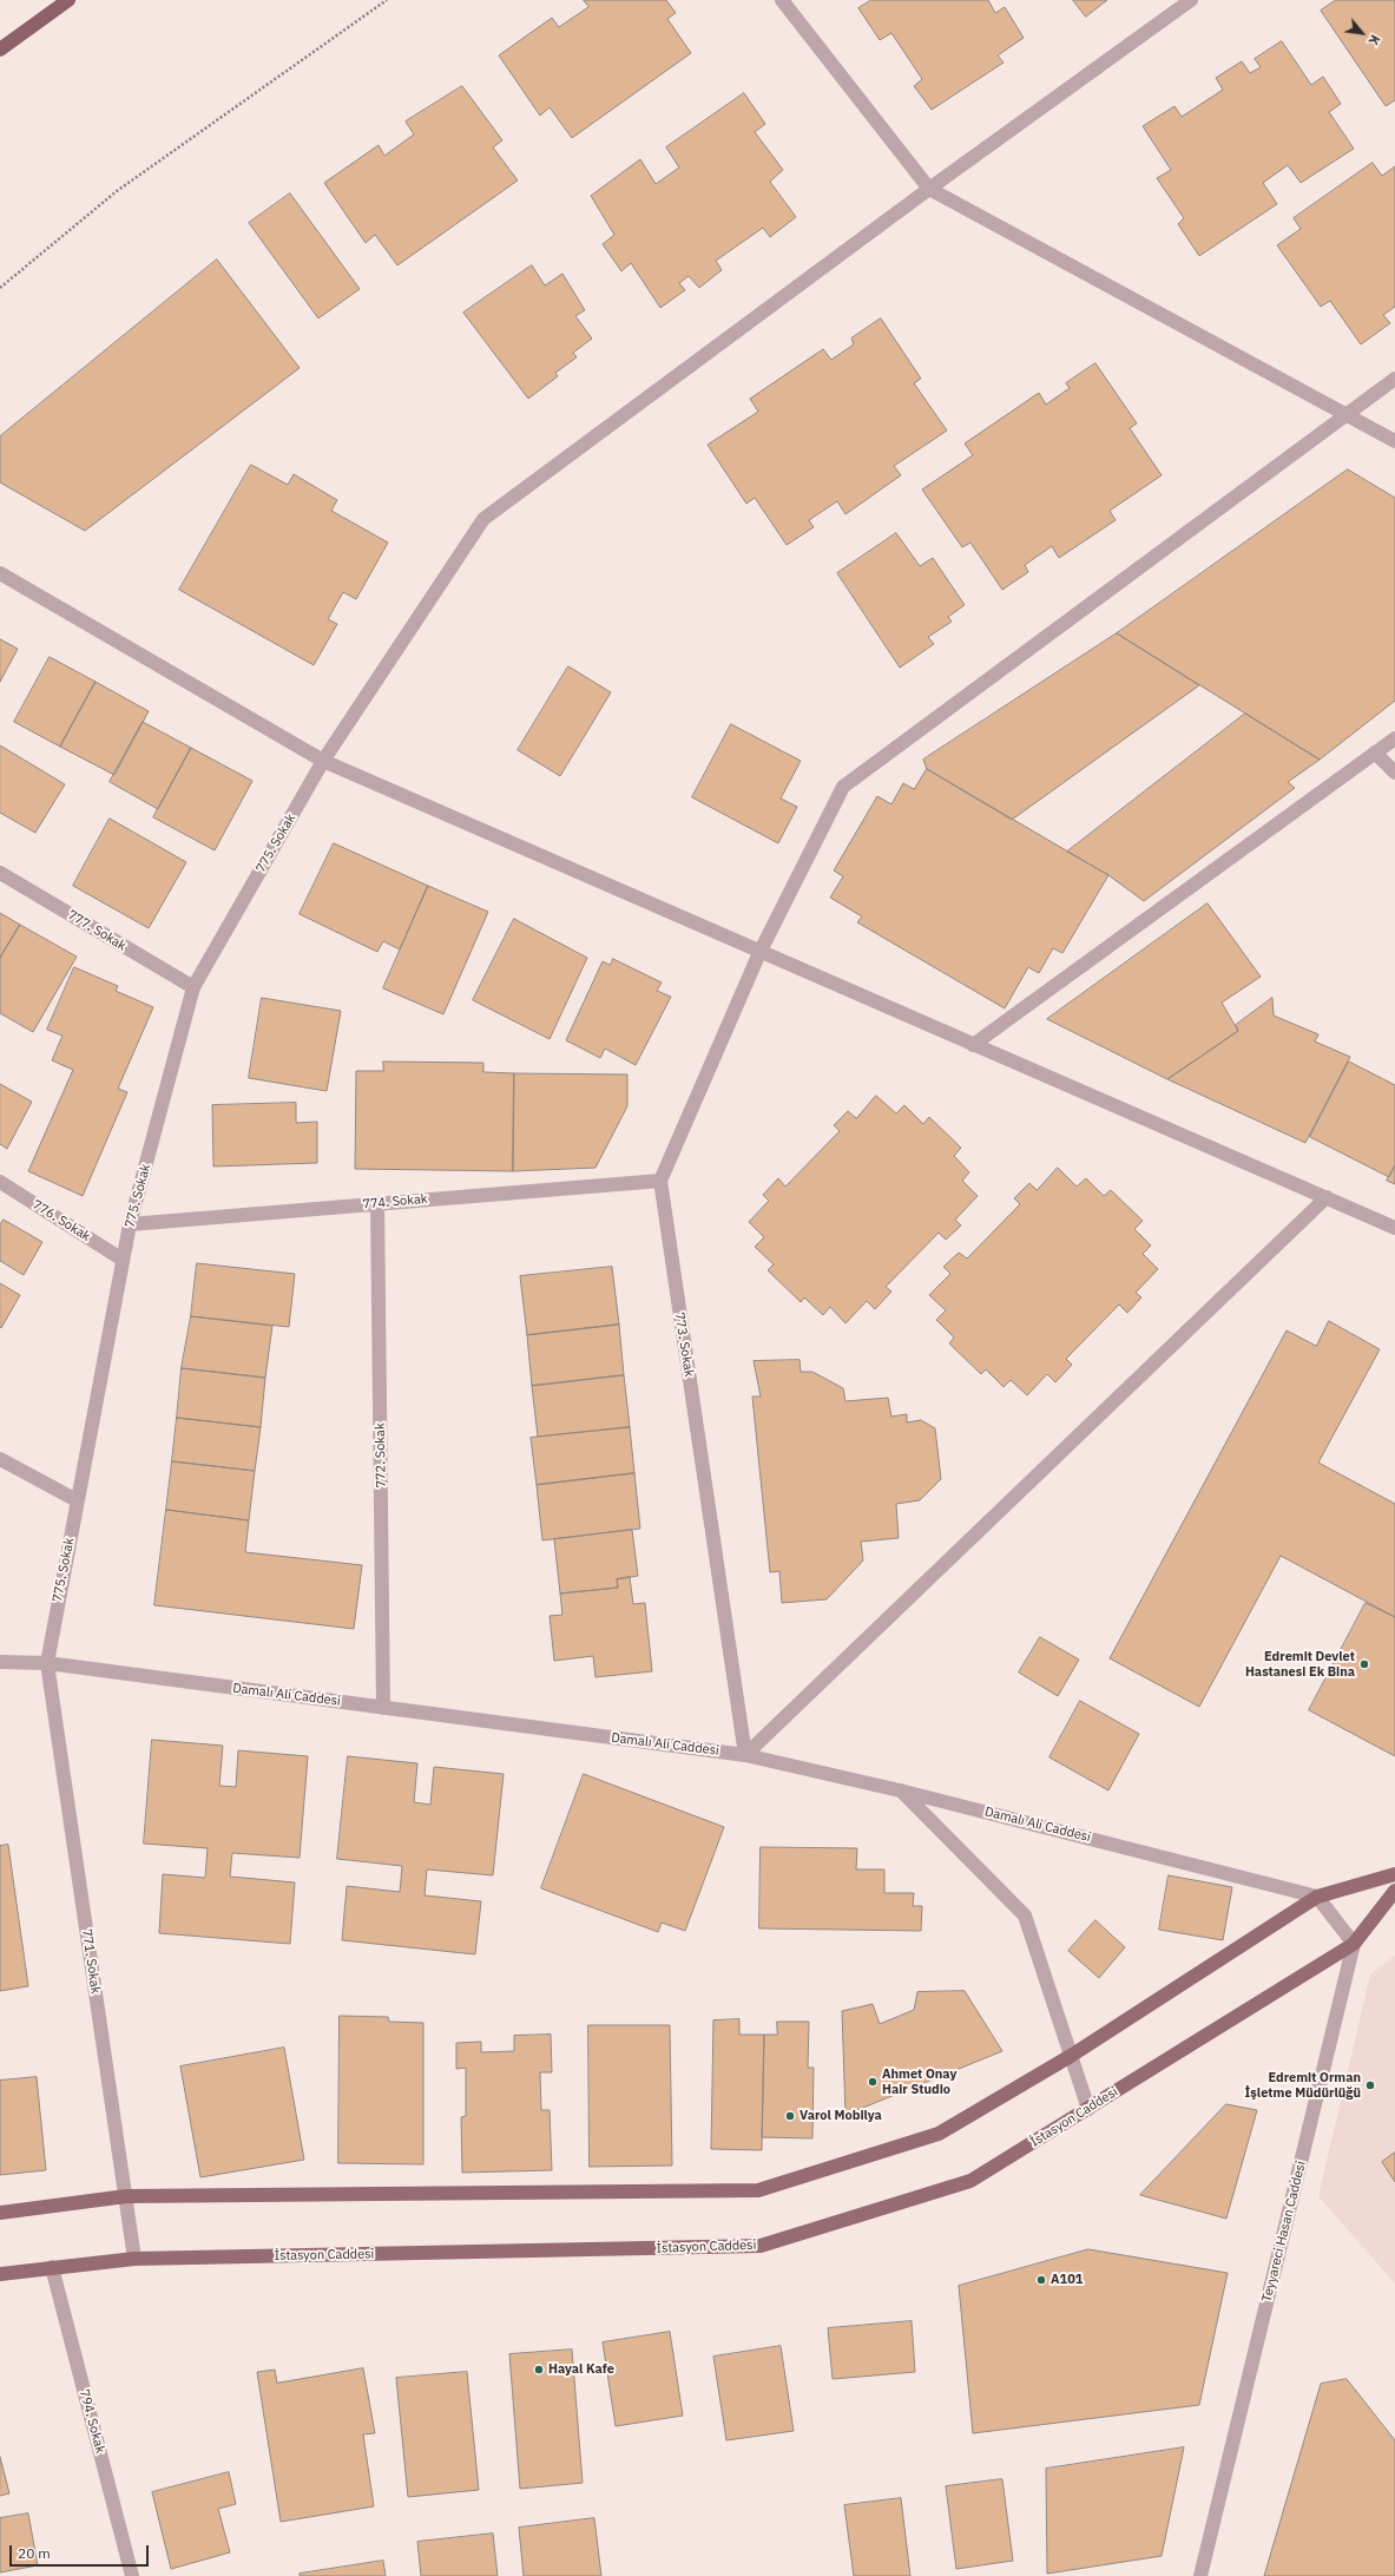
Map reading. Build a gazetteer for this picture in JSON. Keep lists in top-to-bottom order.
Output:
{
  "streets": {
    "main road": ["İstasyon Caddesi"],
    "street": [
      "775. Sokak",
      "777. Sokak",
      "774. Sokak",
      "776. Sokak",
      "773. Sokak",
      "772. Sokak",
      "Damalı Ali Caddesi",
      "771. Sokak",
      "Teyyareci Hasan Caddesi",
      "794. Sokak"
    ]
  },
  "crossings": [
    ["775. Sokak", "777. Sokak"],
    ["775. Sokak", "774. Sokak"],
    ["775. Sokak", "776. Sokak"],
    ["775. Sokak", "Damalı Ali Caddesi"],
    ["775. Sokak", "771. Sokak"],
    ["774. Sokak", "773. Sokak"],
    ["774. Sokak", "772. Sokak"],
    ["773. Sokak", "Damalı Ali Caddesi"],
    ["772. Sokak", "Damalı Ali Caddesi"],
    ["Damalı Ali Caddesi", "771. Sokak"],
    ["771. Sokak", "İstasyon Caddesi"],
    ["İstasyon Caddesi", "Teyyareci Hasan Caddesi"],
    ["İstasyon Caddesi", "794. Sokak"]
  ],
  "places": [
    "Edremit Devlet Hastanesi Ek Bina",
    "Ahmet Onay Hair Studio",
    "Edremit Orman İşletme Müdürlüğü",
    "Varol Mobilya",
    "A101",
    "Hayal Kafe"
  ],
  "scale_bar": "20 m",
  "north": "bottom right"
}
